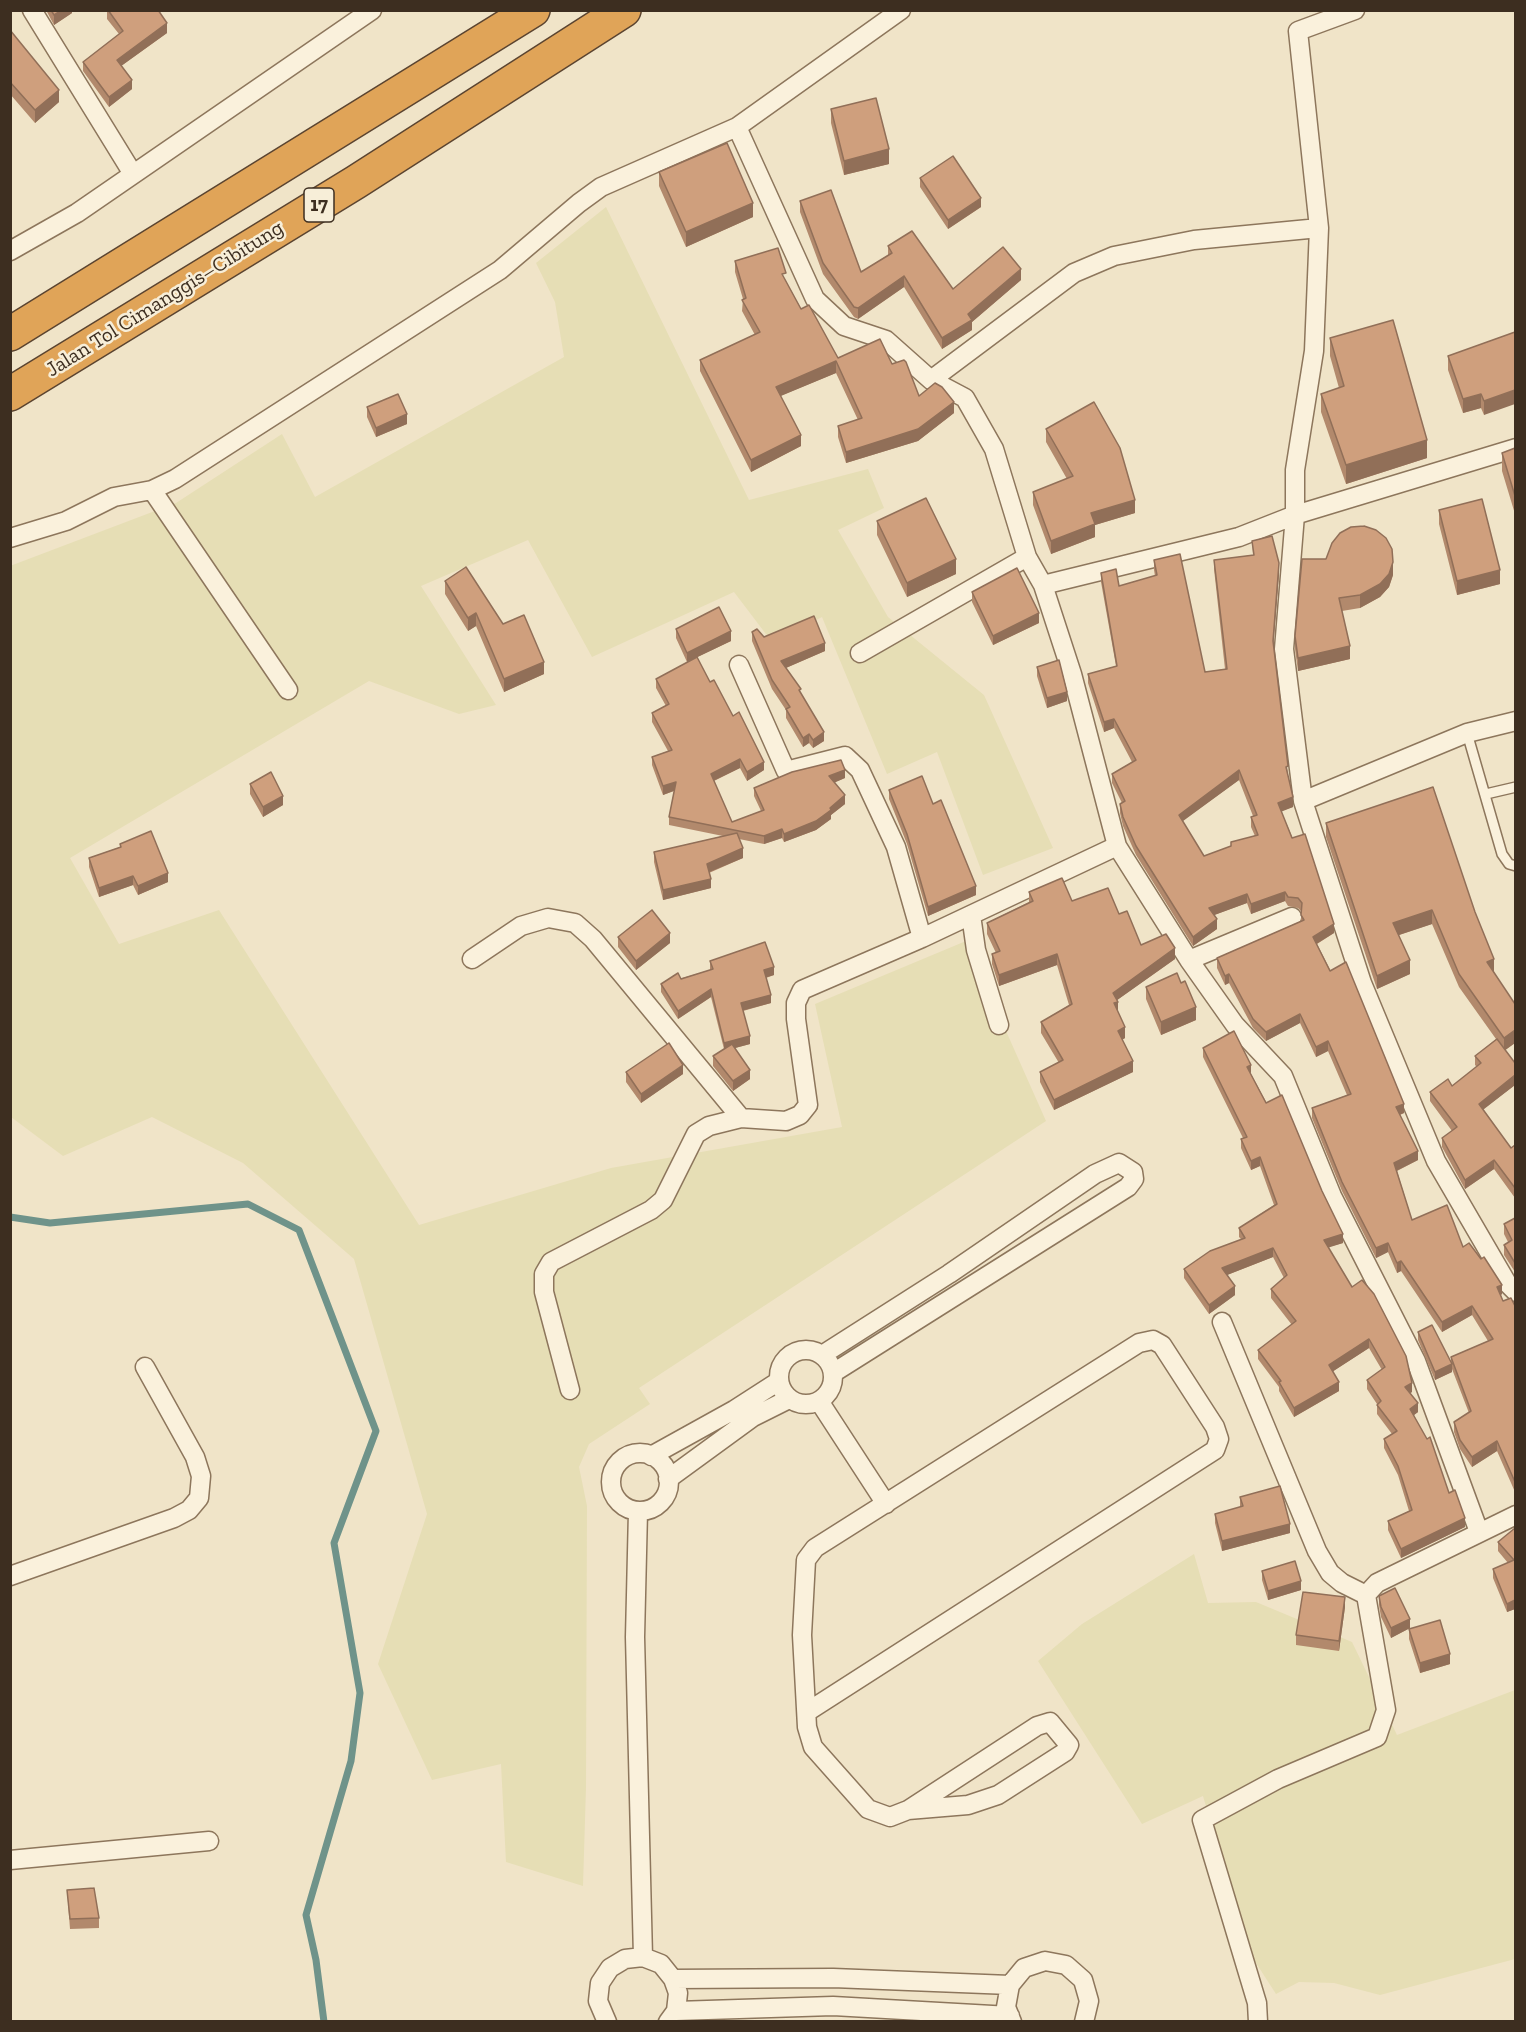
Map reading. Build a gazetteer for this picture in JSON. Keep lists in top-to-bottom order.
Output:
{
  "streets": {
    "highway": ["17", "Jalan Tol Cimanggis–Cibitung"]
  }
}
